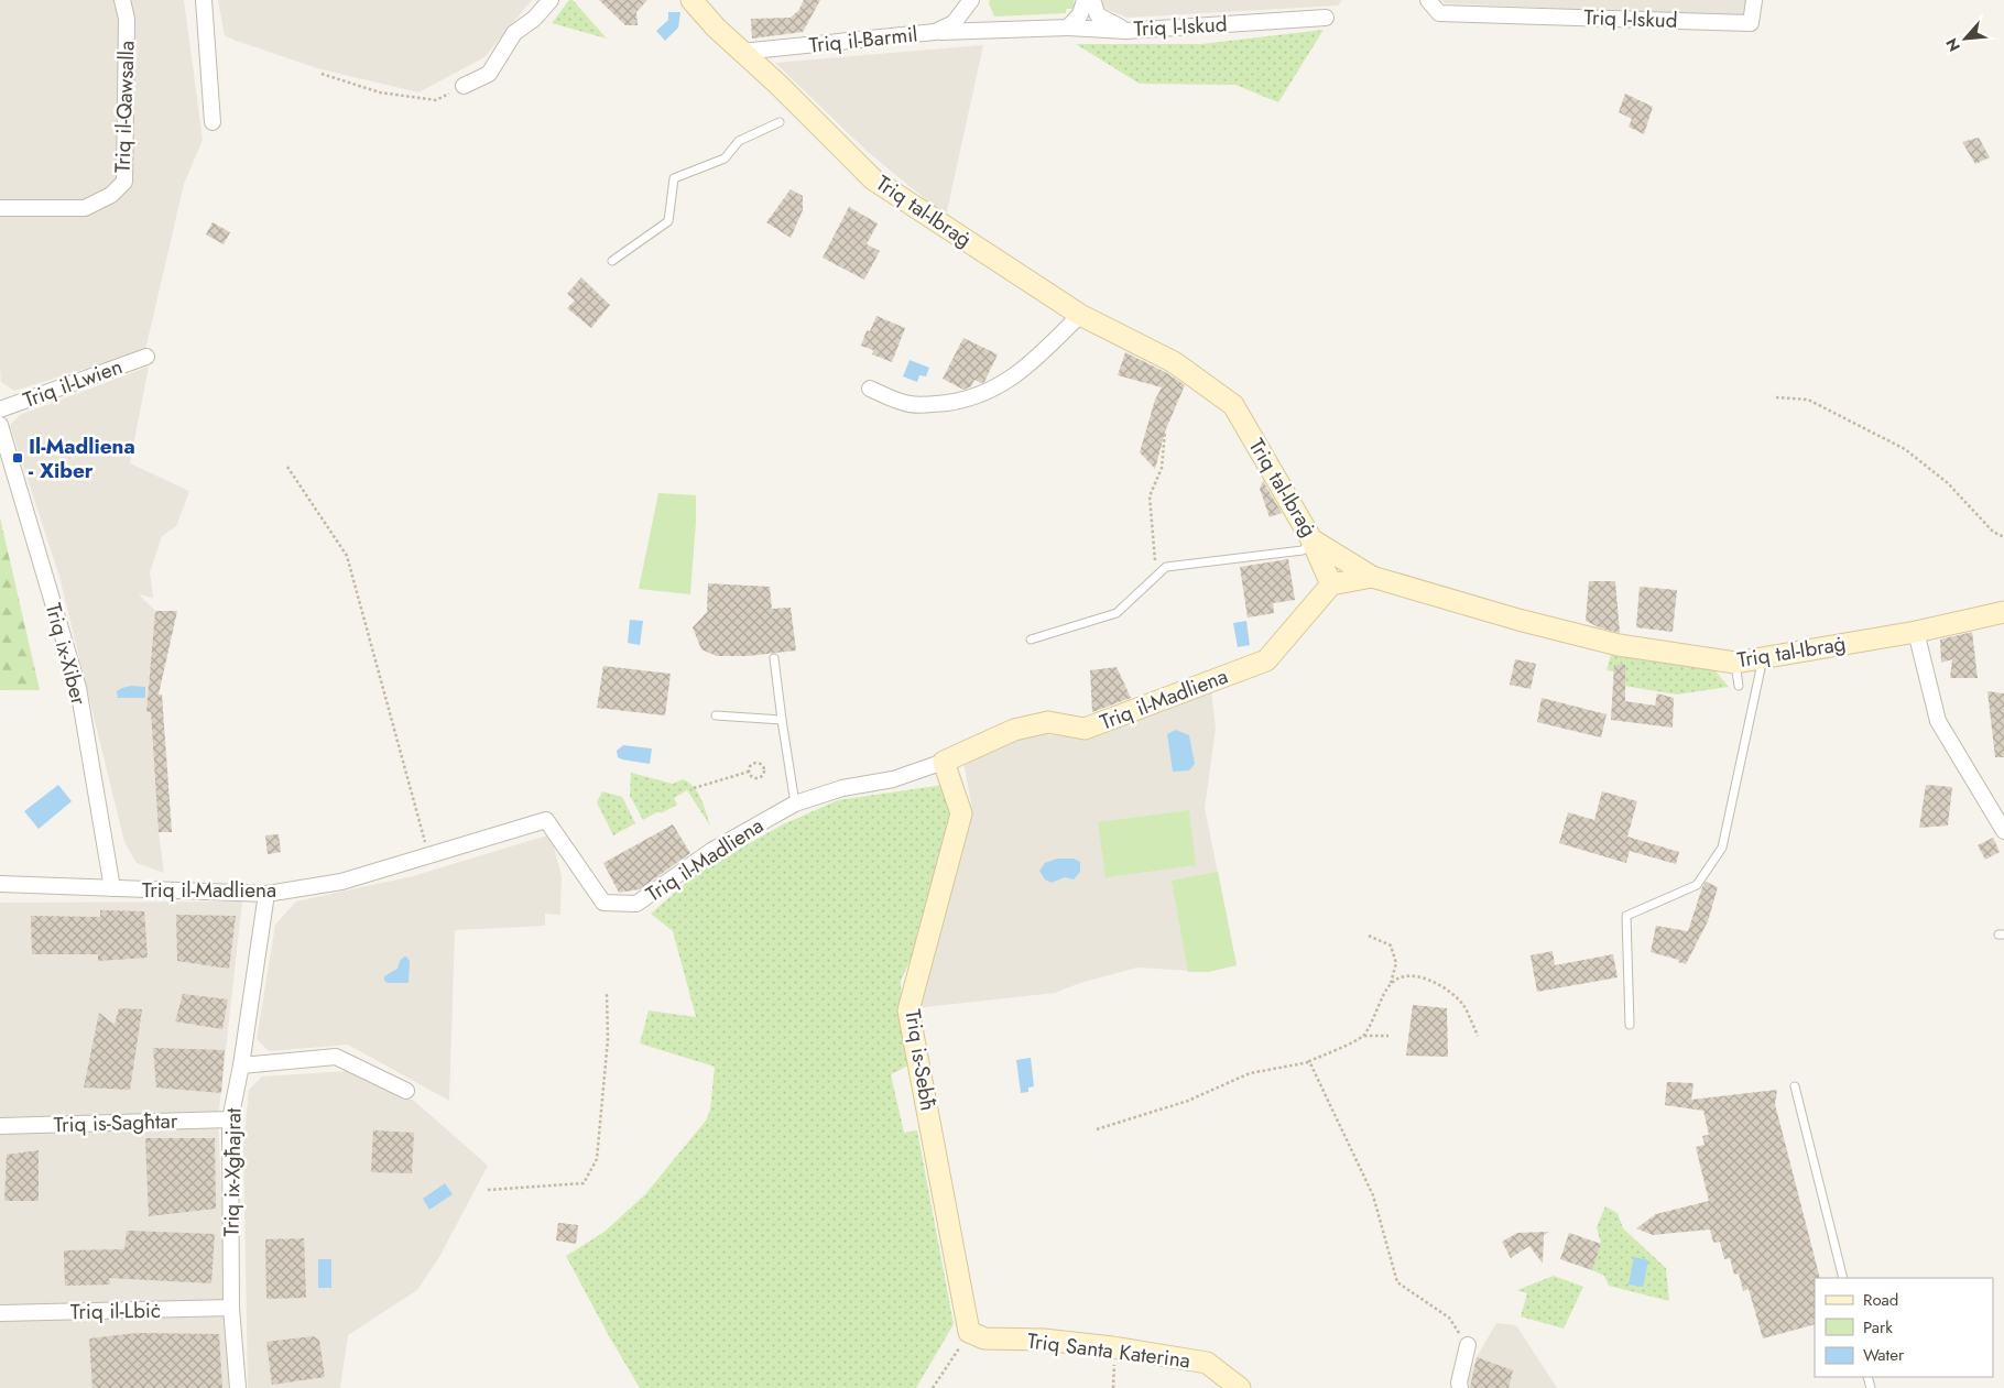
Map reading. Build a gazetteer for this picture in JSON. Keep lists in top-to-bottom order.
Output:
{
  "streets": {
    "main road": [
      "Triq tal-Ibraġ",
      "Triq il-Madliena",
      "Triq is-Sebħ",
      "Triq Santa Katerina"
    ],
    "street": [
      "Triq l-Iskud",
      "Triq il-Barmil",
      "Triq il-Qawsalla",
      "Triq il-Lwien",
      "Triq ix-Xiber",
      "Triq is-Sagħtar",
      "Triq ix-Xgħajrat",
      "Triq il-Lbiċ"
    ]
  },
  "crossings": [
    ["Triq l-Iskud", "Triq il-Barmil"],
    ["Triq il-Barmil", "Triq tal-Ibraġ"],
    ["Triq ix-Xiber", "Triq il-Madliena"],
    ["Triq il-Madliena", "Triq is-Sebħ"],
    ["Triq il-Madliena", "Triq ix-Xgħajrat"],
    ["Triq is-Sebħ", "Triq Santa Katerina"],
    ["Triq is-Sagħtar", "Triq ix-Xgħajrat"],
    ["Triq ix-Xgħajrat", "Triq il-Lbiċ"]
  ],
  "places": {
    "transit": ["Il-Madliena - Xiber"]
  },
  "legend": ["Road", "Park", "Water"],
  "north": "bottom left"
}
